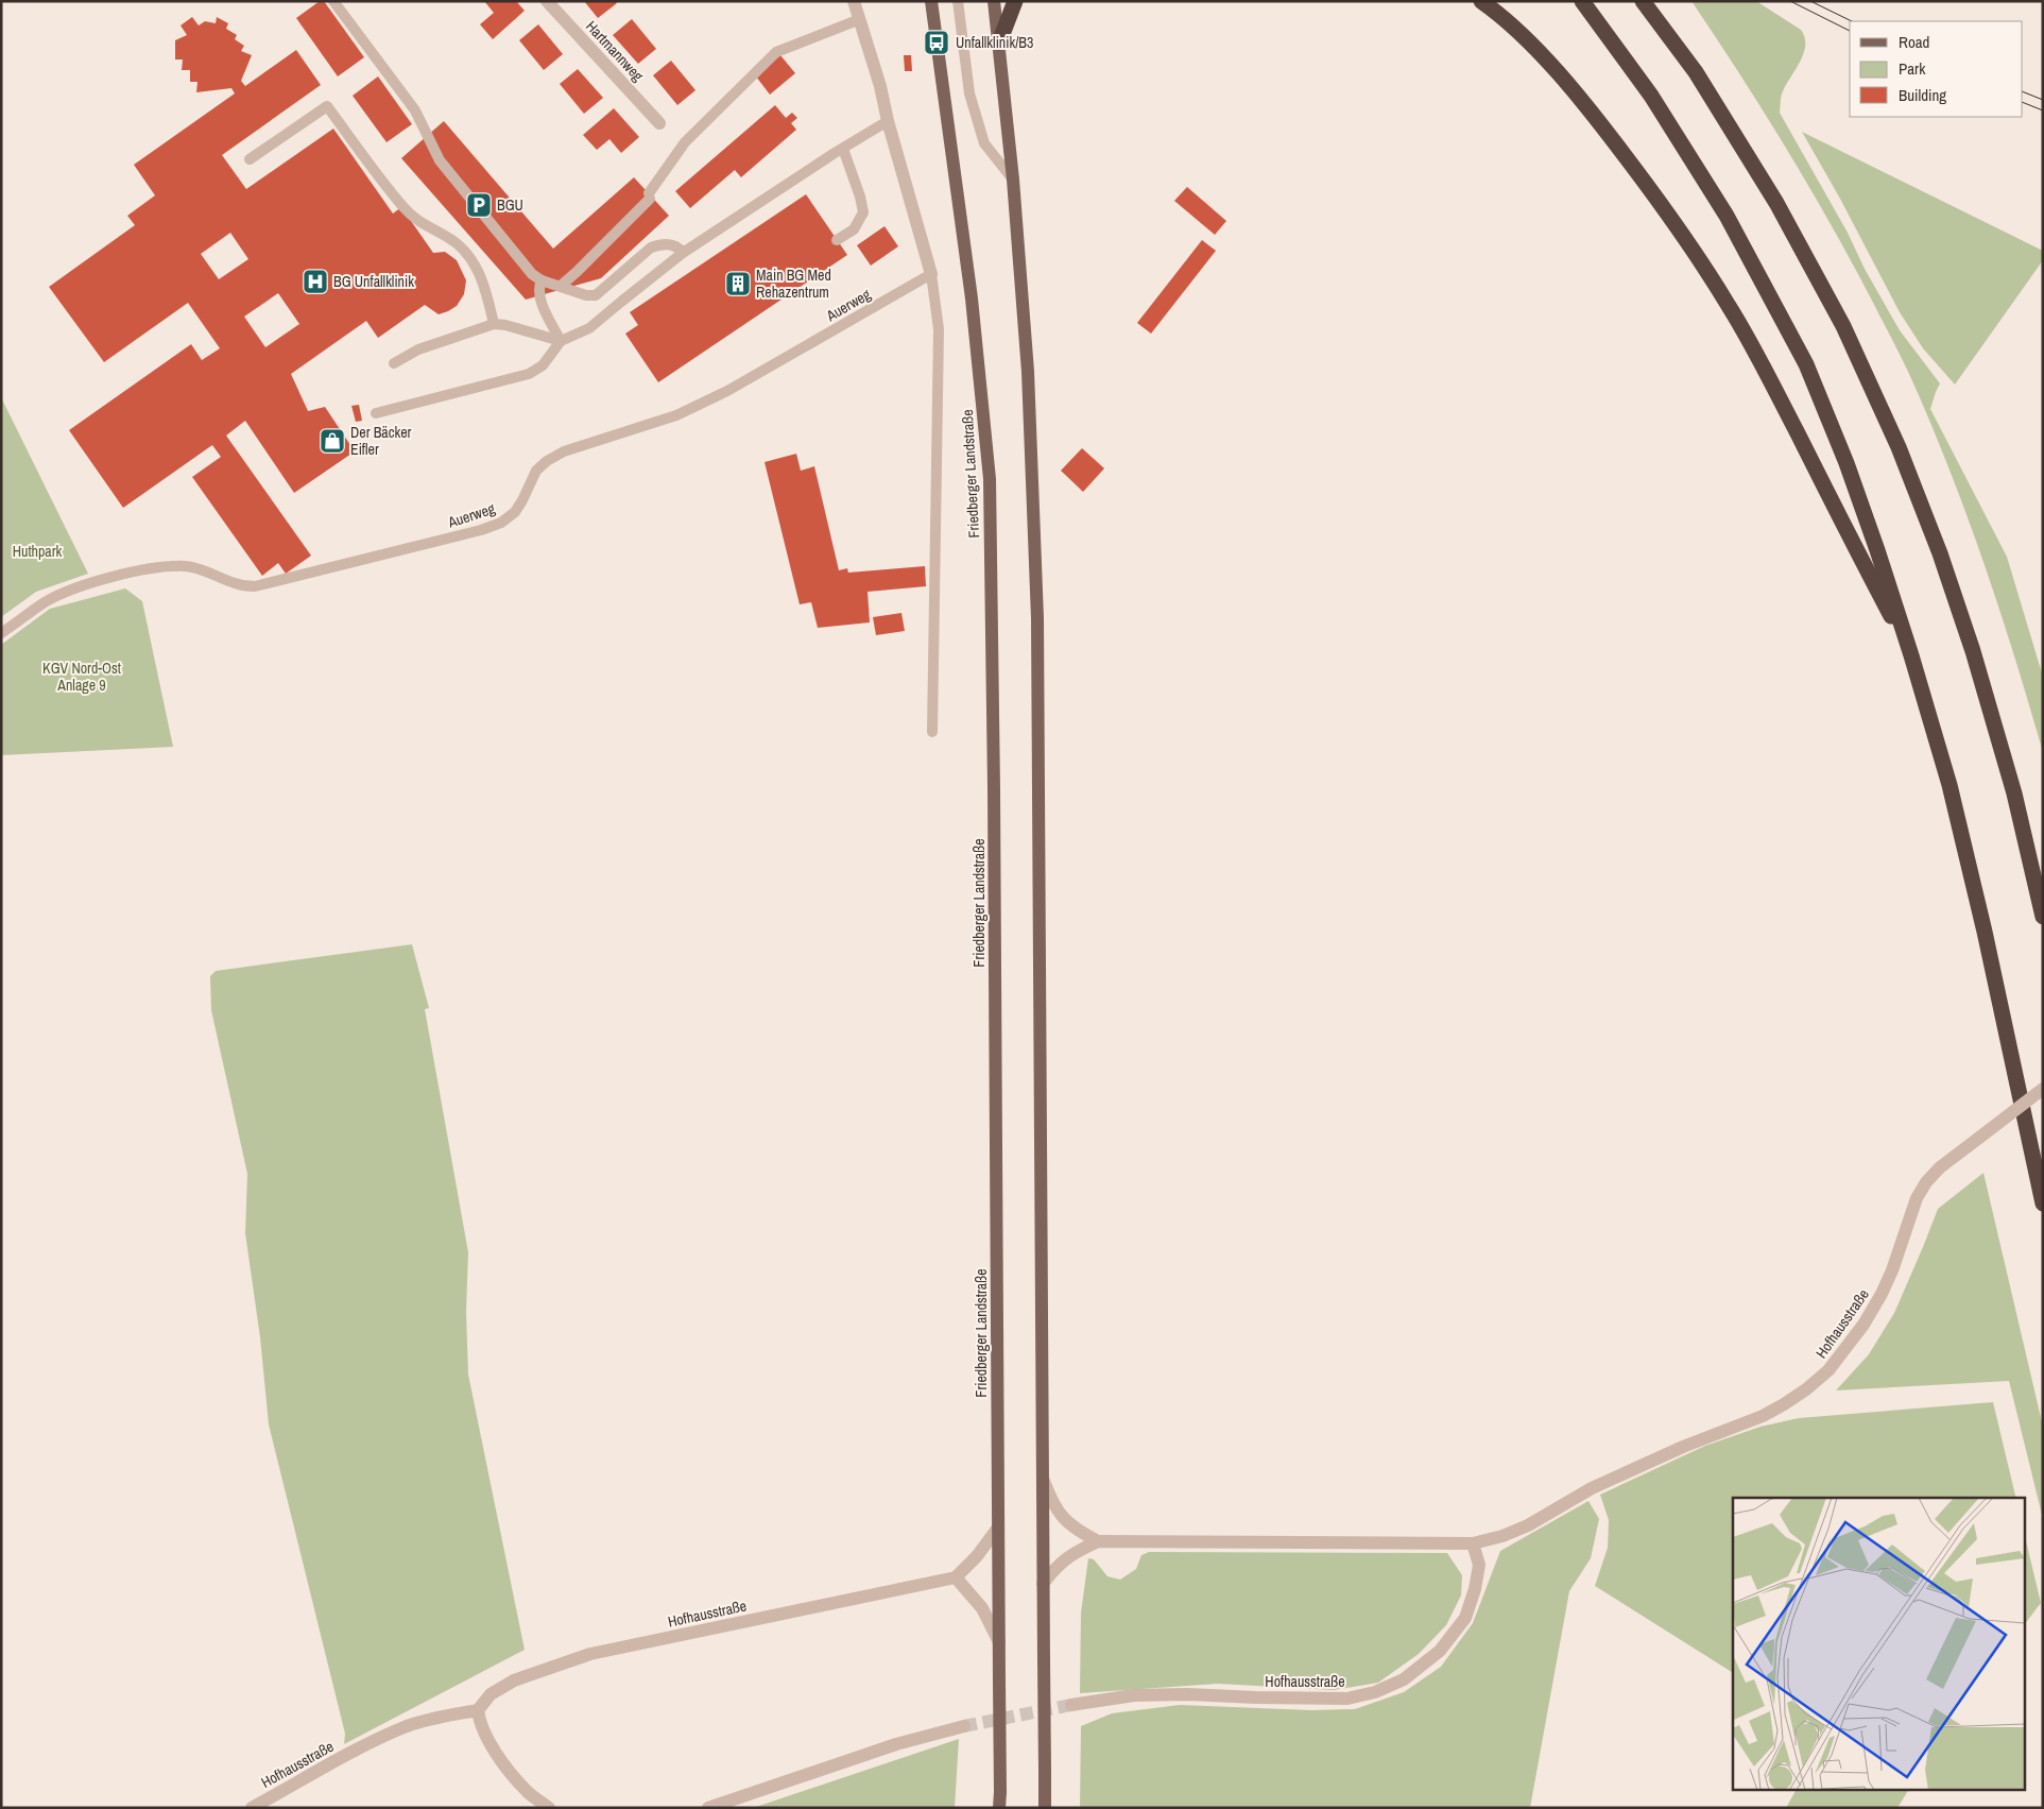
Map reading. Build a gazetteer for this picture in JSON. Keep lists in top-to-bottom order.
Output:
{
  "streets": {
    "main road": ["Friedberger Landstraße"],
    "street": ["Hartmannweg", "Hofhausstraße"],
    "lane": ["Auerweg"]
  },
  "parks": ["Huthpark", "KGV Nord-Ost Anlage 9"],
  "places": {
    "bus stop": ["Unfallklinik/B3"],
    "parking": ["BGU"],
    "hospital": ["BG Unfallklinik"],
    "building": ["Main BG Med Rehazentrum"],
    "shop": ["Der Bäcker Eifler"]
  },
  "legend": ["Road", "Park", "Building"]
}
